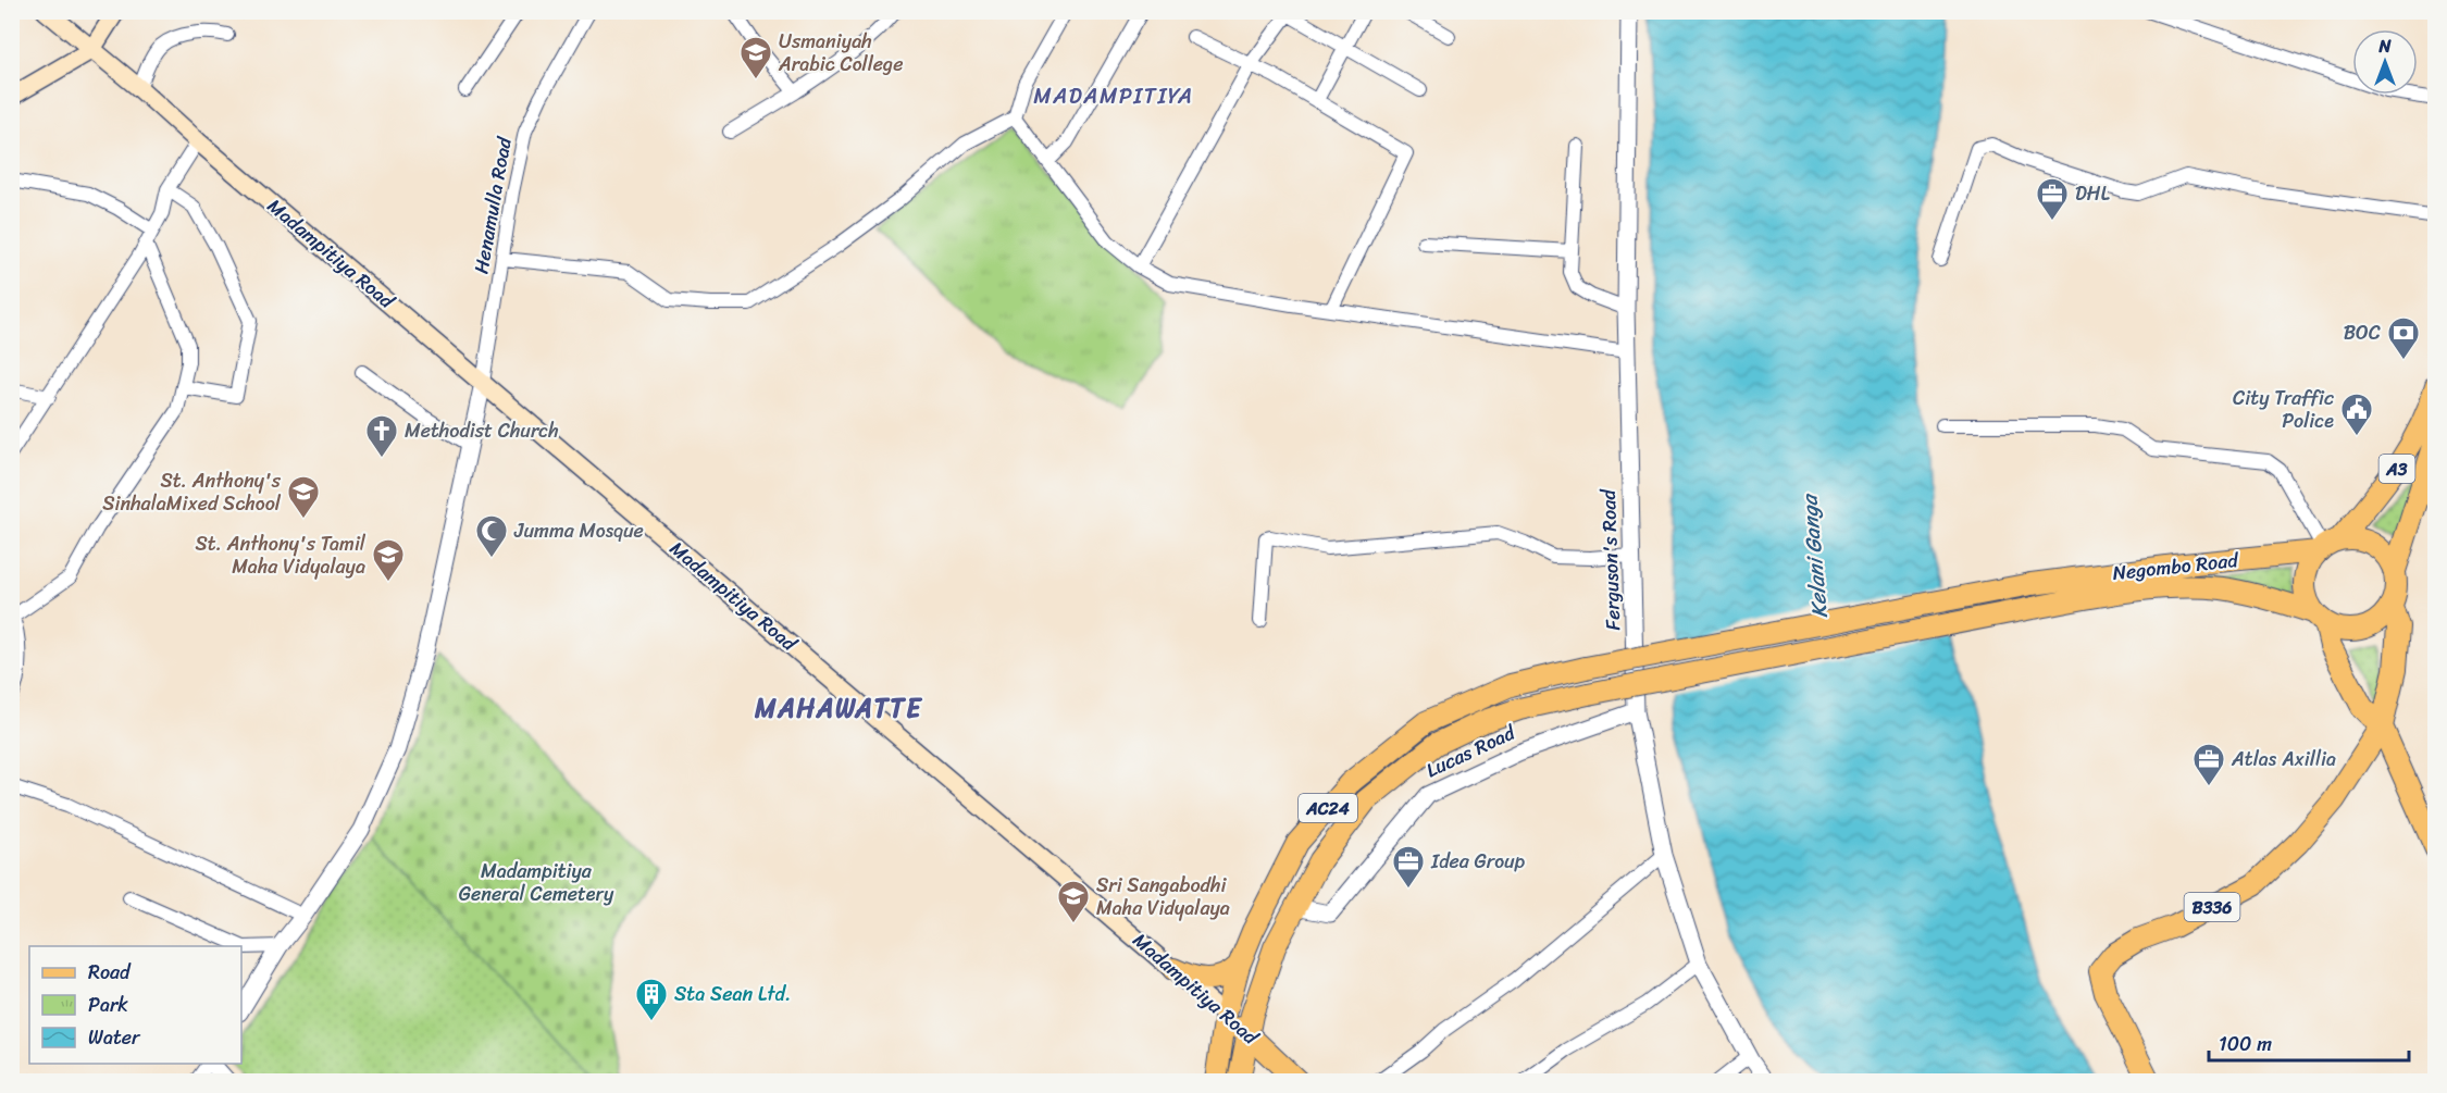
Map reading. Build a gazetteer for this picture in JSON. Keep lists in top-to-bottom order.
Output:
{
  "streets": {
    "main road": [
      "Madampitiya Road",
      "A3",
      "Negombo Road",
      "AC24",
      "B336"
    ],
    "street": ["Henamulla Road", "Ferguson's Road", "Lucas Road"]
  },
  "crossings": [
    ["Henamulla Road", "Madampitiya Road"],
    ["Madampitiya Road", "AC24"],
    ["A3", "Negombo Road"],
    ["Ferguson's Road", "Lucas Road"],
    ["Negombo Road", "Lucas Road"],
    ["Negombo Road", "AC24"],
    ["Lucas Road", "AC24"]
  ],
  "districts": ["MADAMPITIYA", "MAHAWATTE"],
  "water": ["Kelani Ganga"],
  "parks": ["Madampitiya General Cemetery"],
  "places": {
    "school or university": [
      "Usmaniyah Arabic College",
      "St. Anthony's SinhalaMixed School",
      "St. Anthony's Tamil Maha Vidyalaya",
      "Sri Sangabodhi Maha Vidyalaya"
    ],
    "office": ["DHL", "Atlas Axillia", "Idea Group"],
    "bank": ["BOC"],
    "public building": ["City Traffic Police"],
    "church": ["Methodist Church"],
    "mosque": ["Jumma Mosque"],
    "building": ["Sta Sean Ltd."]
  },
  "legend": ["Road", "Park", "Water"],
  "scale_bar": "100 m",
  "north": "top"
}
